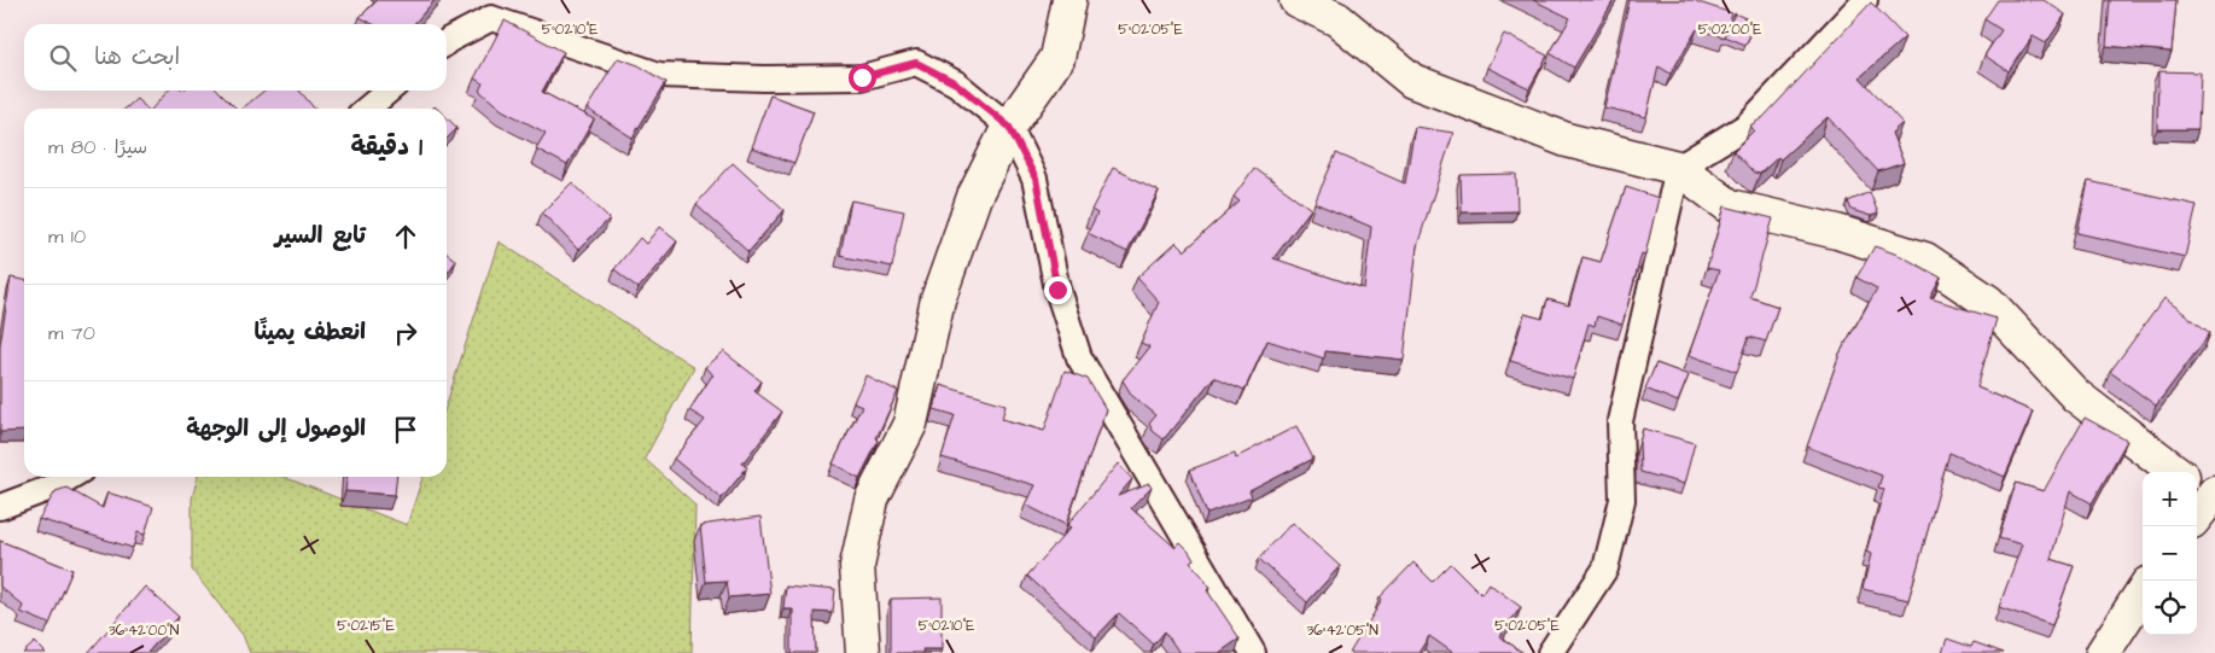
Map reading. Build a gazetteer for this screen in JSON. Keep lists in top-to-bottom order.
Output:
{
  "page": {
    "search": "ابحث هنا",
    "heading": ["1 دقيقة", "سيرًا · 80 m"],
    "list": [
      ["تابع السير", "10 m"],
      ["انعطف يمينًا", "70 m"],
      "الوصول إلى الوجهة"
    ],
    "map_buttons": ["+", "−"]
  },
  "coordinates": [
    "5°02'05\"E",
    "5°02'00\"E",
    "5°02'10\"E",
    "5°02'15\"E",
    "36°42'00\"N",
    "36°42'05\"N"
  ]
}
